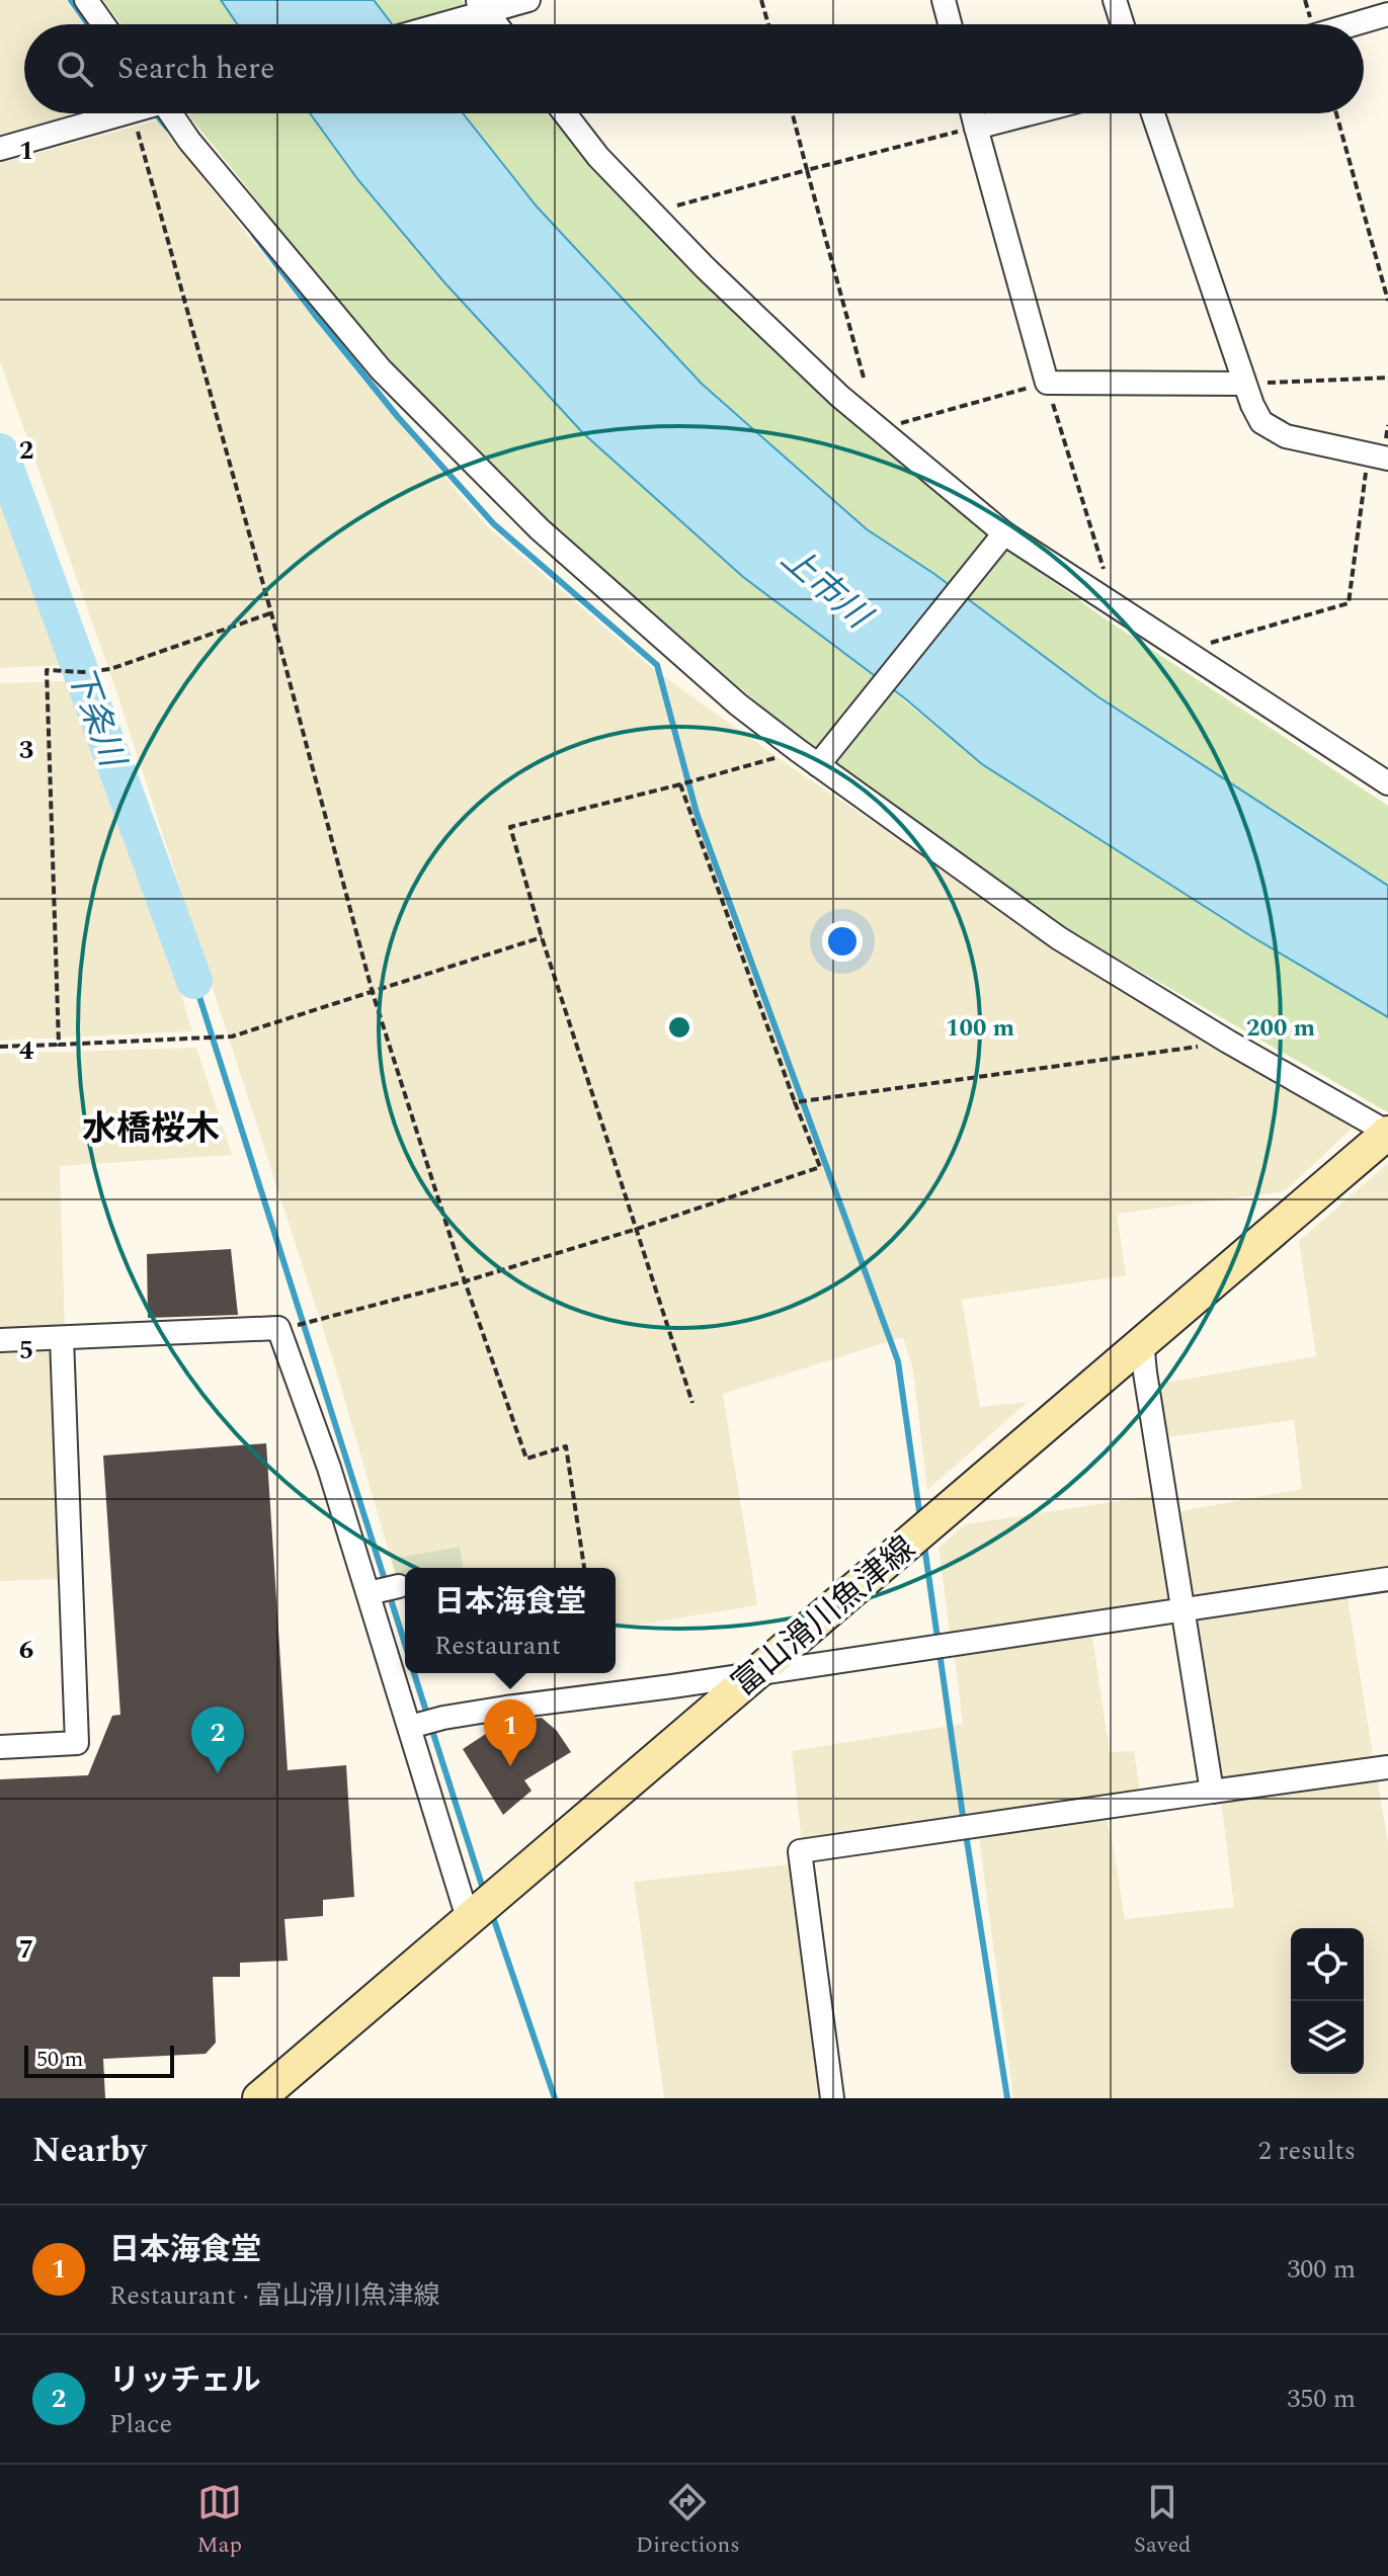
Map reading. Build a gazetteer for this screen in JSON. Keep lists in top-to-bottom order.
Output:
{
  "streets": {
    "main road": ["富山滑川魚津線"]
  },
  "districts": ["水橋桜木"],
  "water": ["上市川", "下条川"],
  "scale_bar": "50 m",
  "page": {
    "search": "Search here",
    "popup": ["日本海食堂", "Restaurant"],
    "pins": ["1", "2"],
    "scale": "50 m",
    "heading": ["Nearby", "2 results"],
    "list": [
      {
        "mark": "1",
        "name": "日本海食堂",
        "note": "Restaurant · 富山滑川魚津線",
        "value": "300 m"
      },
      {
        "mark": "2",
        "name": "リッチェル",
        "note": "Place",
        "value": "350 m"
      }
    ],
    "nav": ["Map", "Directions", "Saved"]
  },
  "grid": {
    "rows": [
      "1",
      "2",
      "3",
      "4",
      "5",
      "6",
      "7"
    ]
  },
  "rings": ["100 m", "200 m"]
}
